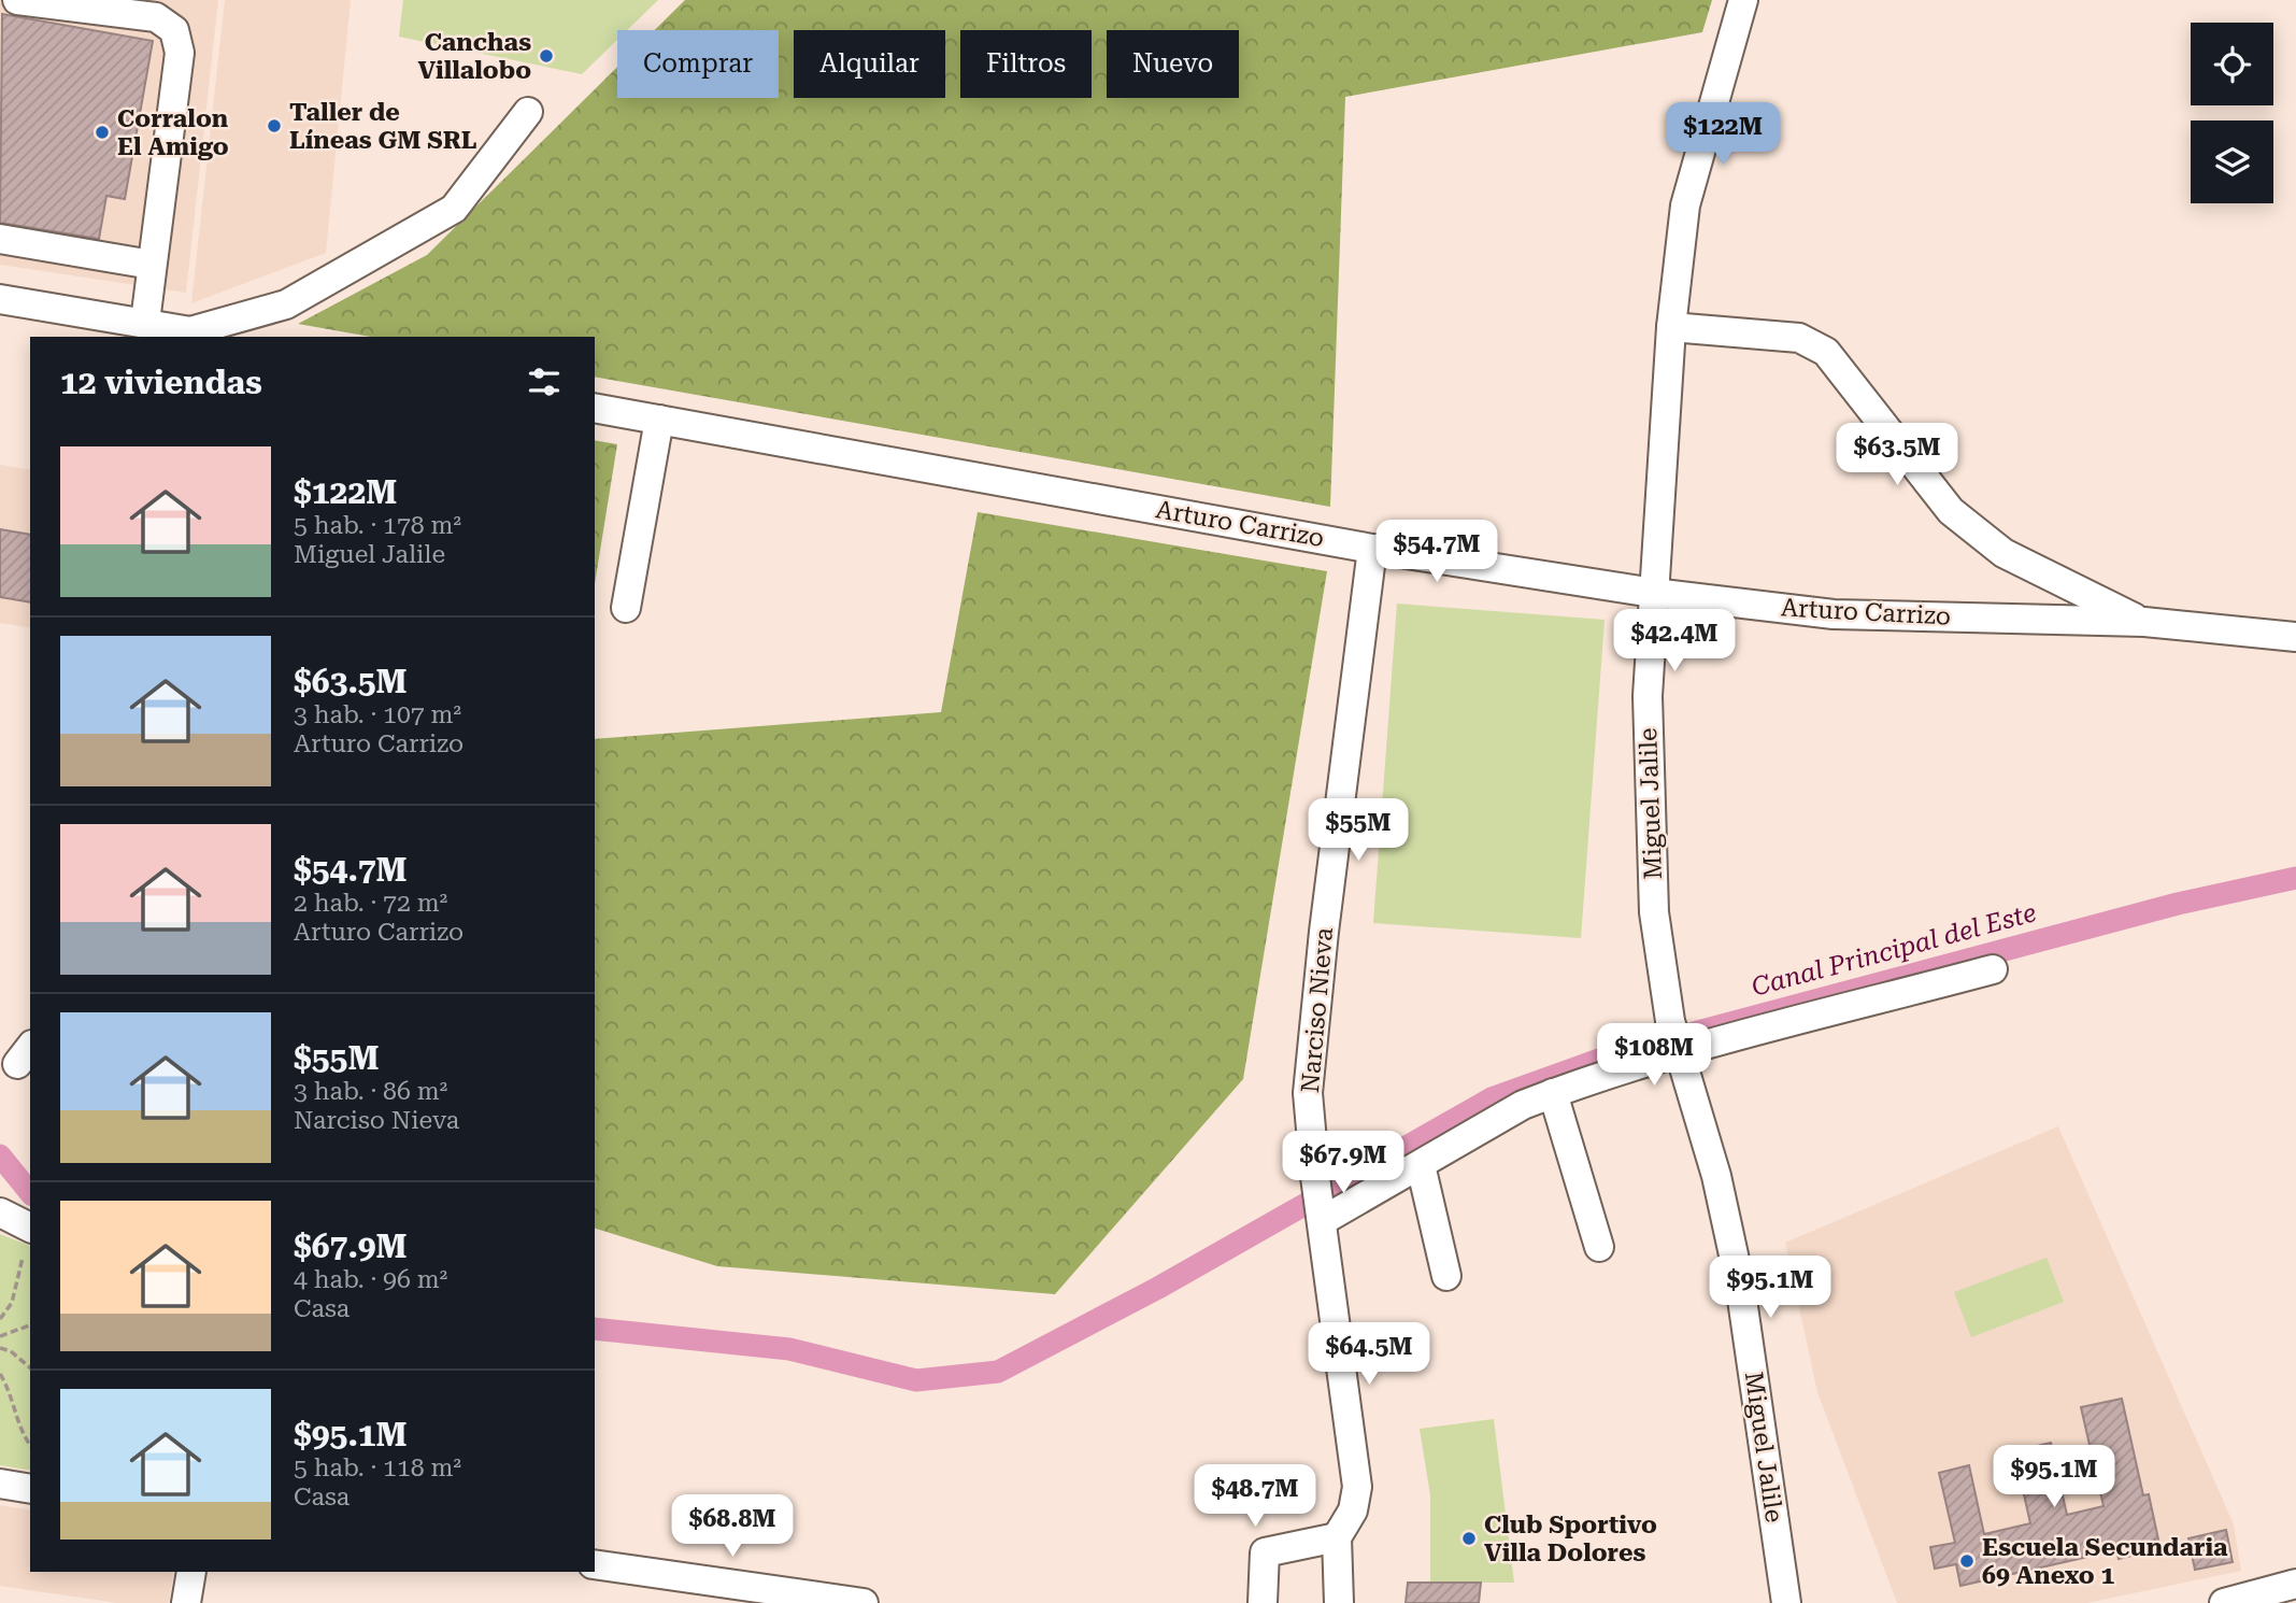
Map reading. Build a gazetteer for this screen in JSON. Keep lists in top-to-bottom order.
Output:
{
  "streets": {
    "street": ["Arturo Carrizo", "Miguel Jalile", "Narciso Nieva"]
  },
  "crossings": [
    ["Arturo Carrizo", "Miguel Jalile"],
    ["Arturo Carrizo", "Narciso Nieva"]
  ],
  "water": ["Canal Principal del Este"],
  "places": [
    "Canchas Villalobo",
    "Taller de Líneas GM SRL",
    "Corralon El Amigo",
    "Club Sportivo Villa Dolores",
    "Escuela Secundaria 69 Anexo 1"
  ],
  "page": {
    "chip": [
      "Comprar",
      "Alquilar",
      "Filtros",
      "Nuevo"
    ],
    "price": [
      "$122M",
      "$63.5M",
      "$54.7M",
      "$42.4M",
      "$55M",
      "$108M",
      "$67.9M",
      "$95.1M",
      "$64.5M",
      "$95.1M",
      "$48.7M",
      "$68.8M"
    ],
    "heading": "12 viviendas",
    "list": [
      {
        "name": "$122M",
        "note": "5 hab. · 178 m² · Miguel Jalile"
      },
      {
        "name": "$63.5M",
        "note": "3 hab. · 107 m² · Arturo Carrizo"
      },
      {
        "name": "$54.7M",
        "note": "2 hab. · 72 m² · Arturo Carrizo"
      },
      {
        "name": "$55M",
        "note": "3 hab. · 86 m² · Narciso Nieva"
      },
      {
        "name": "$67.9M",
        "note": "4 hab. · 96 m² · Casa"
      },
      {
        "name": "$95.1M",
        "note": "5 hab. · 118 m² · Casa"
      }
    ]
  }
}
